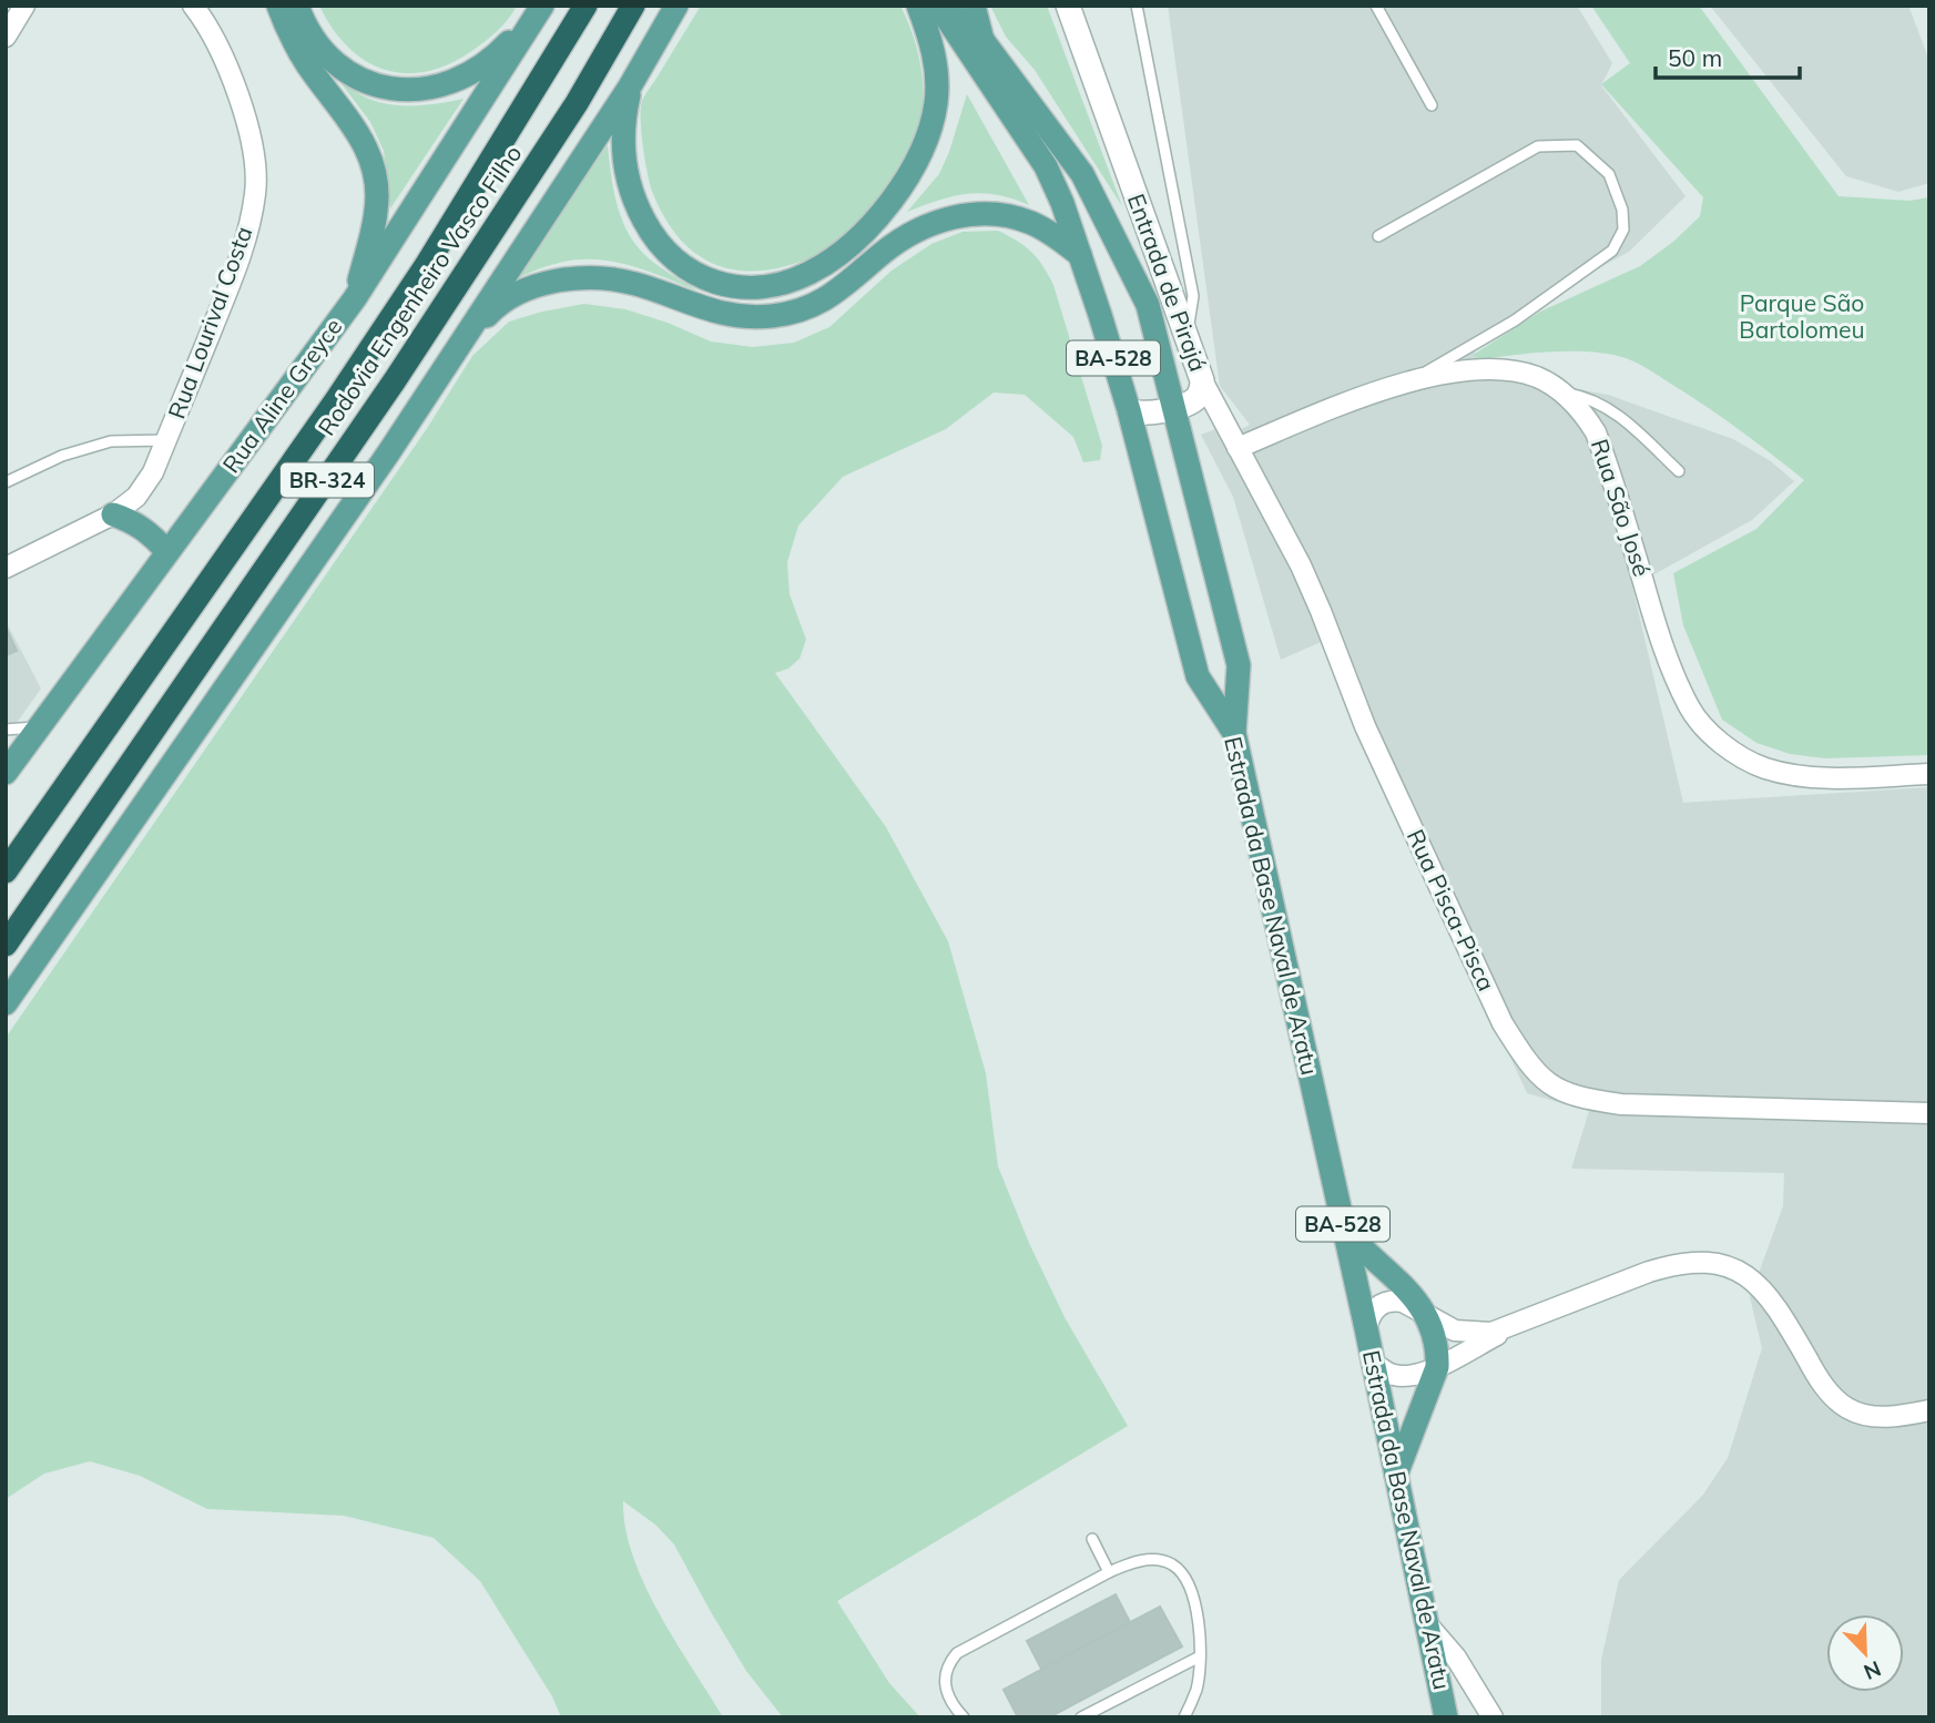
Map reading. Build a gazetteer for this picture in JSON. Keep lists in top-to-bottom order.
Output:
{
  "streets": {
    "highway": ["Rodovia Engenheiro Vasco Filho", "BR-324"],
    "main road": [
      "Entrada de Pirajá",
      "BA-528",
      "Rua Aline Greyce",
      "Estrada da Base Naval de Aratu"
    ],
    "street": ["Rua Lourival Costa", "Rua São José", "Rua Pisca-Pisca"]
  },
  "crossings": [
    ["Entrada de Pirajá", "Estrada da Base Naval de Aratu"],
    ["Entrada de Pirajá", "Rua Pisca-Pisca"],
    ["Rua São José", "Rua Pisca-Pisca"]
  ],
  "parks": ["Parque São Bartolomeu"],
  "scale_bar": "50 m",
  "north": "bottom right"
}
